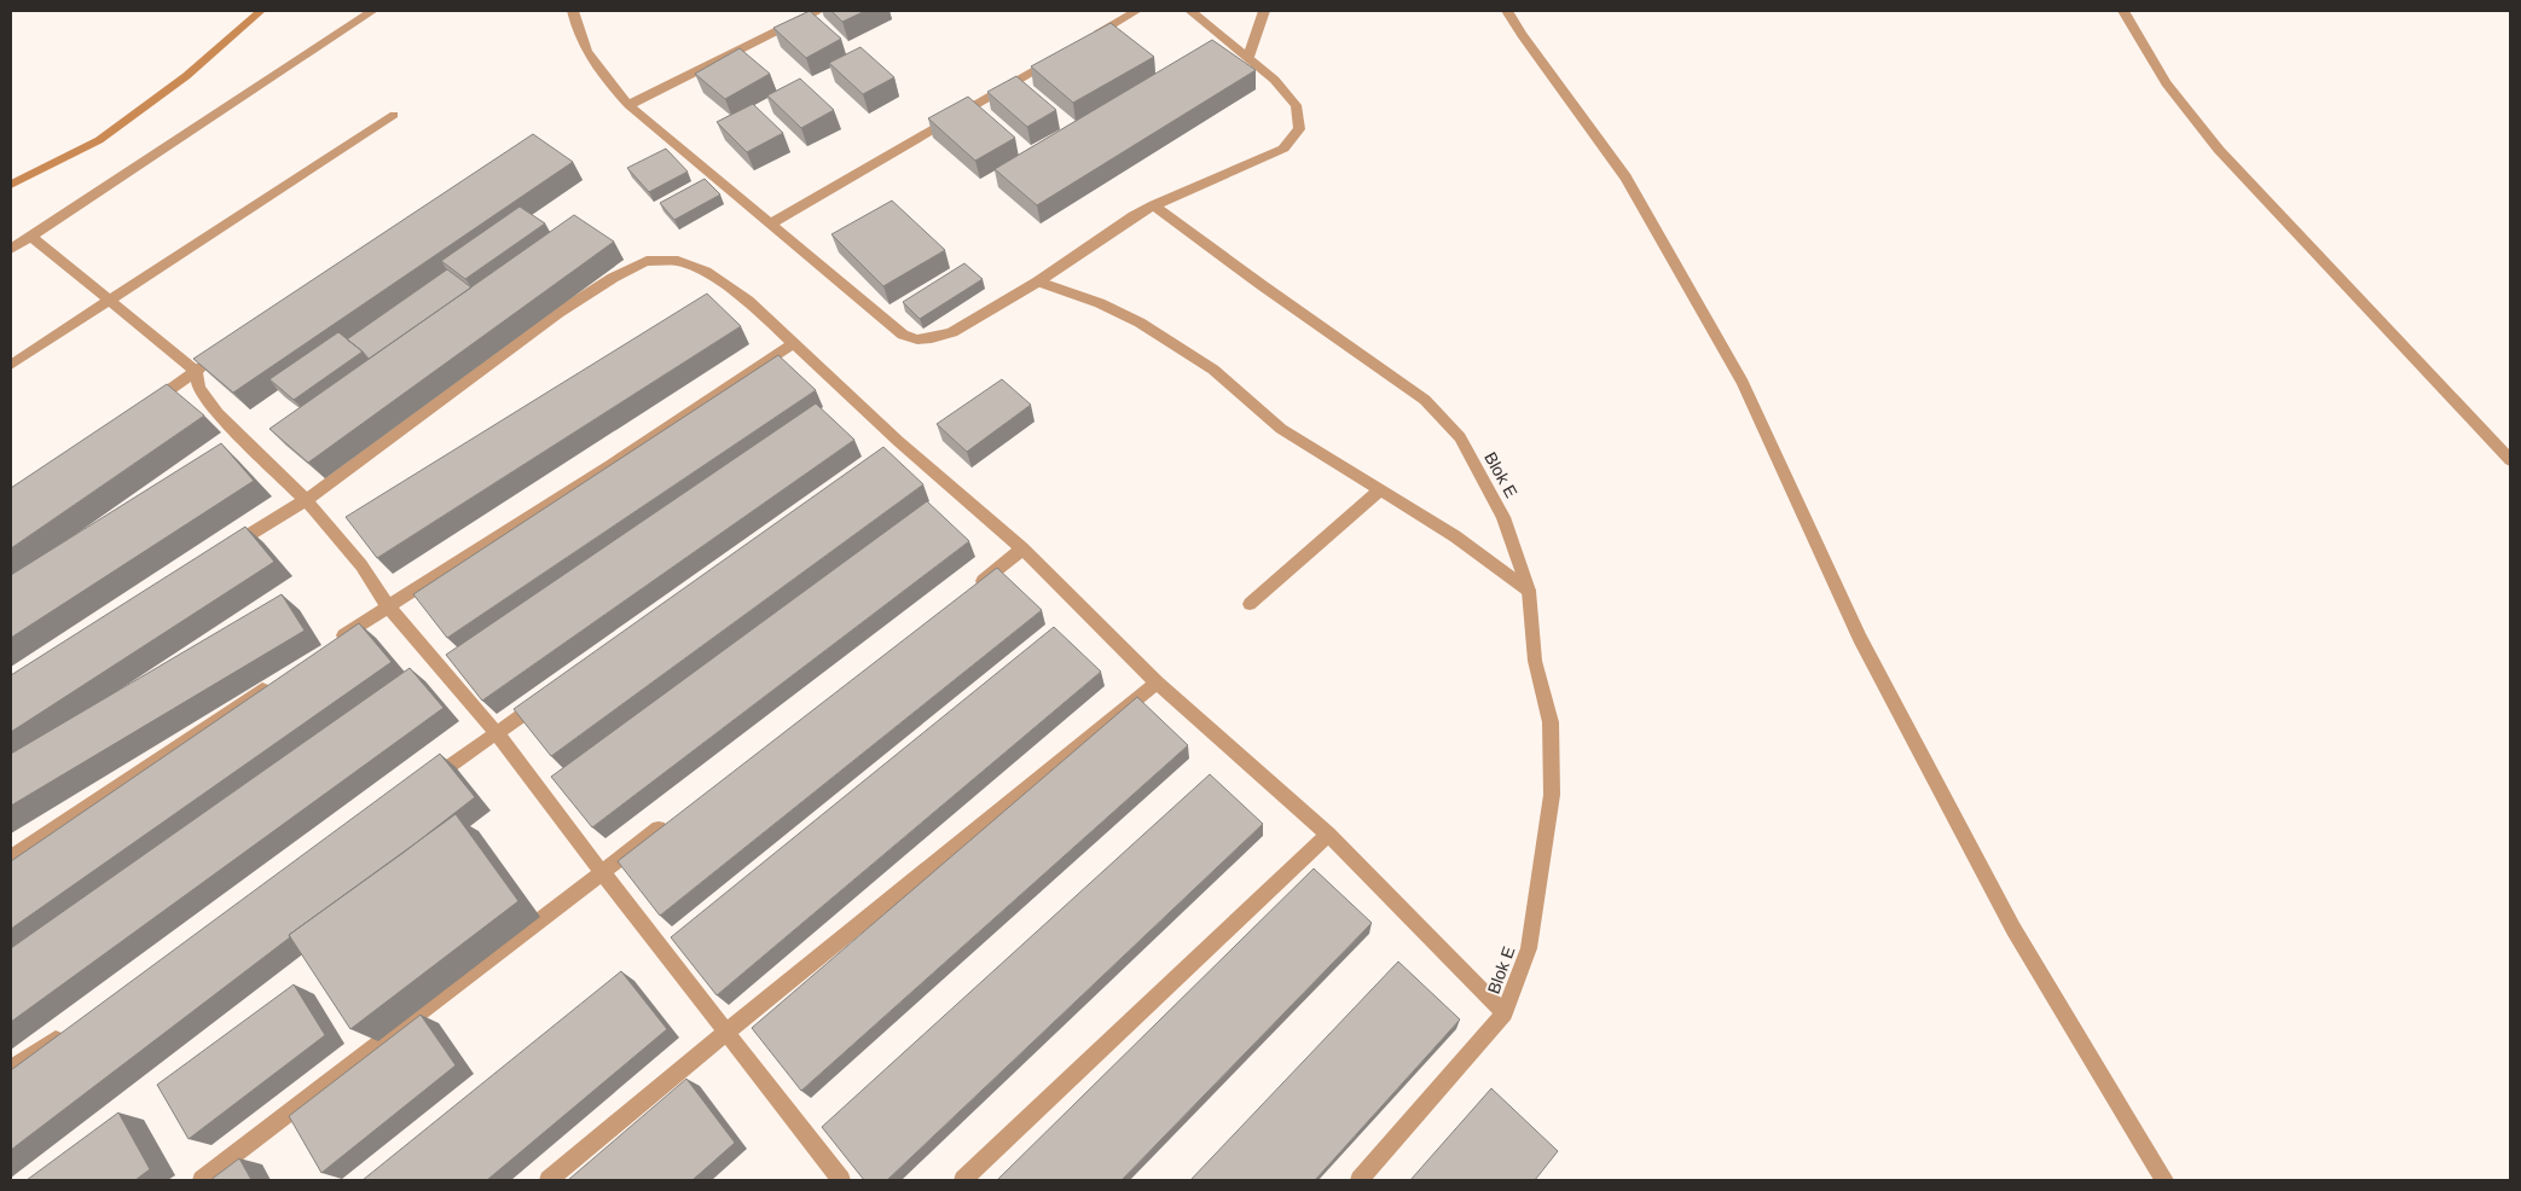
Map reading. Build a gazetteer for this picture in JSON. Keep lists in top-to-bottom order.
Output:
{
  "streets": {
    "street": ["Blok E"]
  }
}
